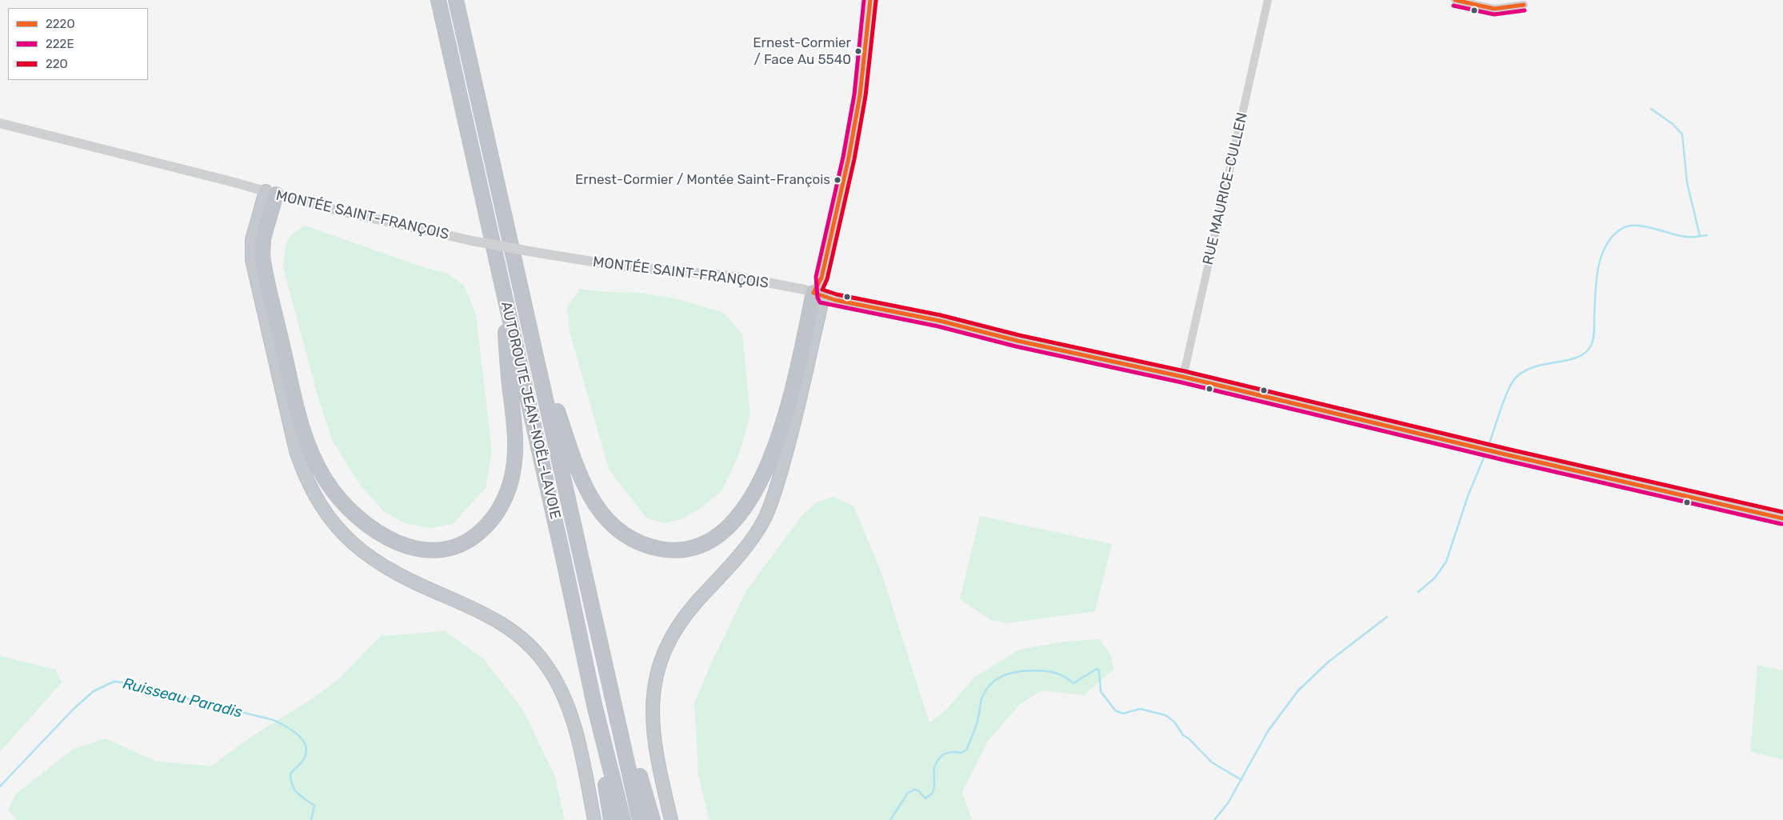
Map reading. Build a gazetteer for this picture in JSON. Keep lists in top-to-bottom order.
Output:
{
  "streets": {
    "highway": ["AUTOROUTE JEAN-NOËL-LAVOIE"],
    "street": ["RUE MAURICE-CULLEN", "MONTÉE SAINT-FRANÇOIS"]
  },
  "crossings": [
    ["RUE MAURICE-CULLEN", "MONTÉE SAINT-FRANÇOIS"]
  ],
  "water": ["Ruisseau Paradis"],
  "places": ["Ernest-Cormier / Face Au 5540", "Ernest-Cormier / Montée Saint-François"],
  "lines": ["transit line 222O", "transit line 222E", "transit line 22O"],
  "legend": ["222O", "222E", "22O"]
}
